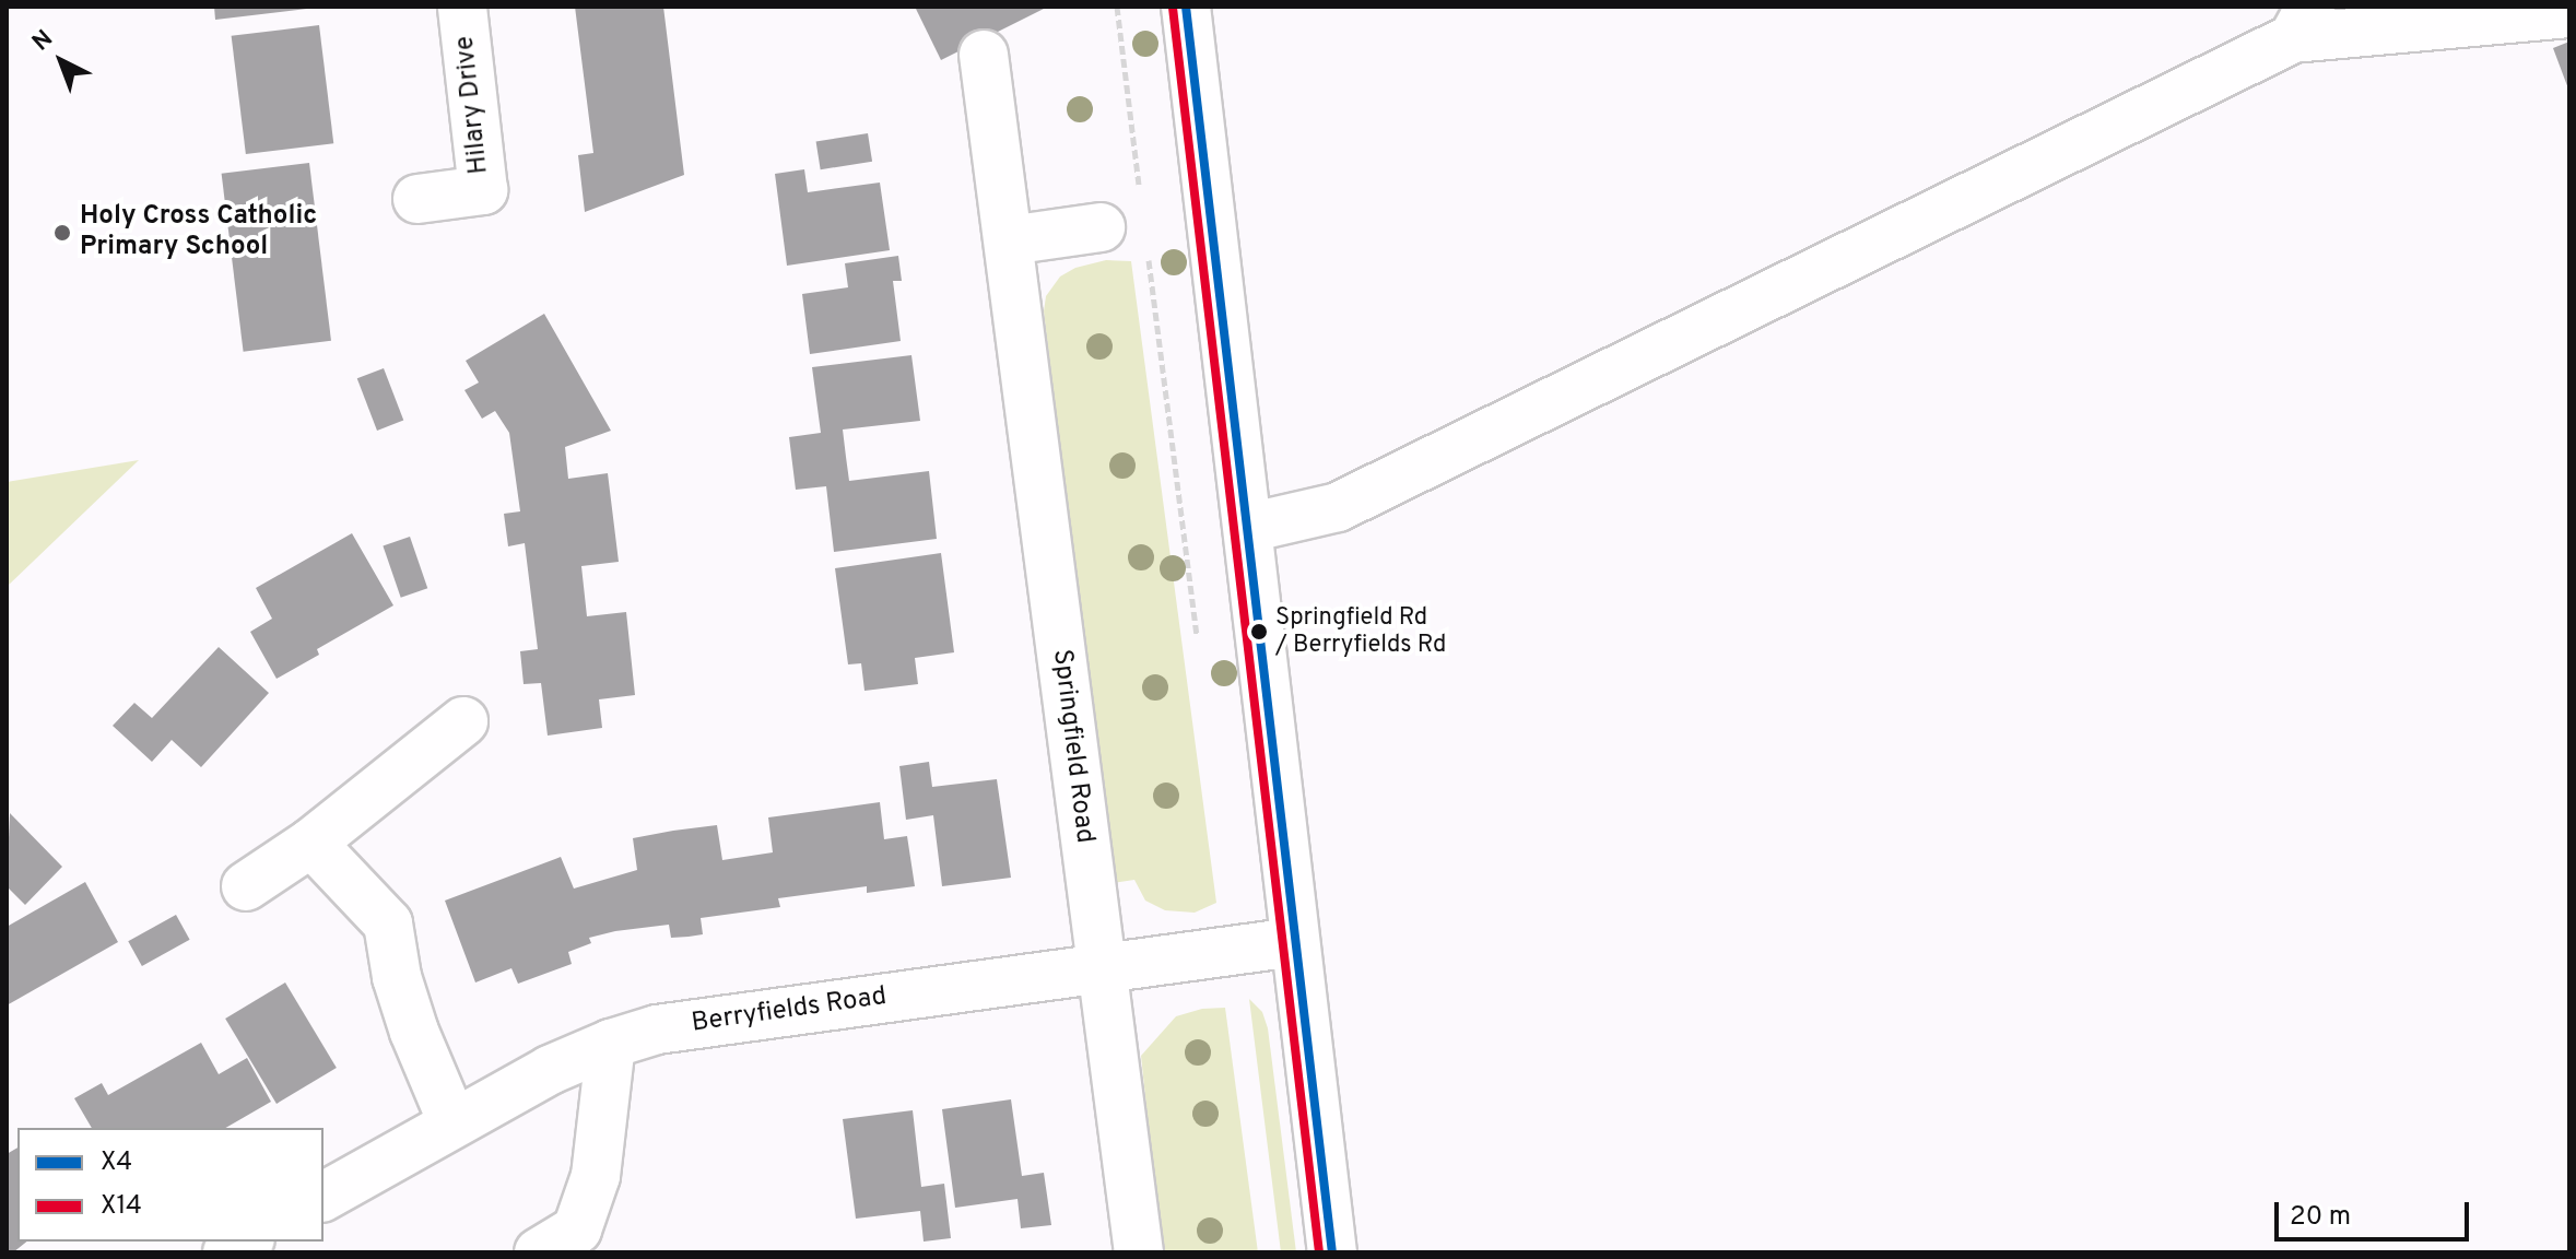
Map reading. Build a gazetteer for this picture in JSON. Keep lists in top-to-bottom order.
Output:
{
  "streets": {
    "street": ["Hilary Drive", "Springfield Road", "Berryfields Road"]
  },
  "crossings": [
    ["Springfield Road", "Berryfields Road"]
  ],
  "places": ["Holy Cross Catholic Primary School", "Springfield Rd / Berryfields Rd"],
  "lines": ["transit line X4", "transit line X14"],
  "legend": ["X4", "X14"],
  "scale_bar": "20 m",
  "north": "top left"
}
